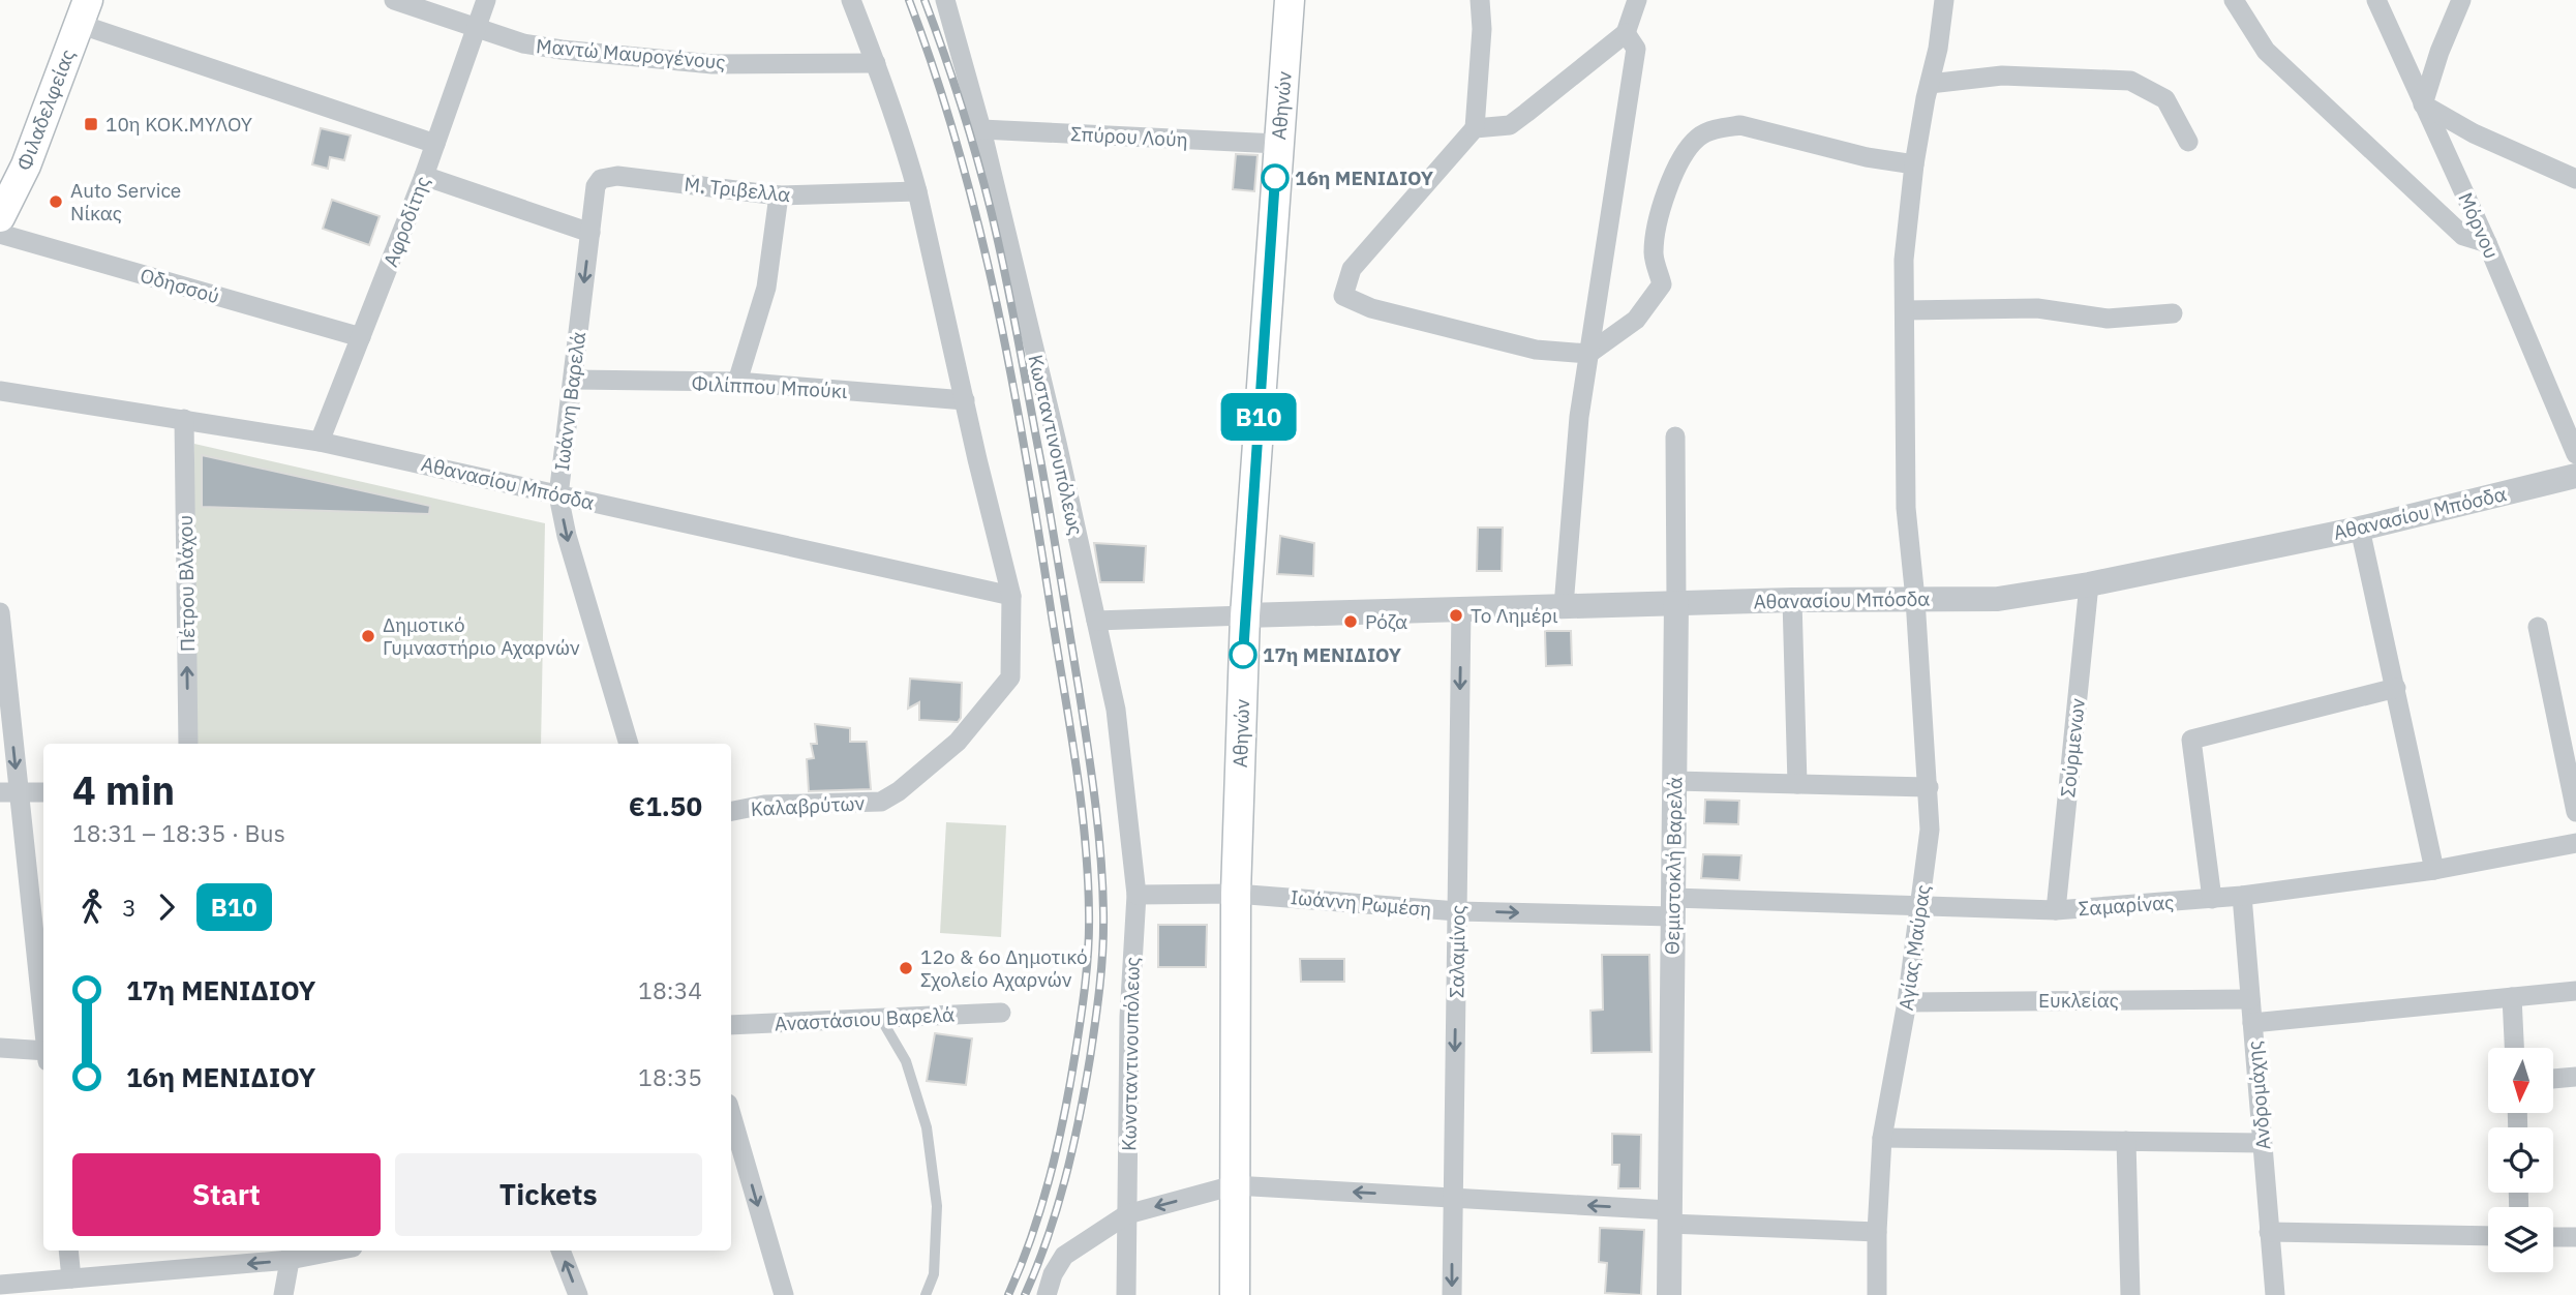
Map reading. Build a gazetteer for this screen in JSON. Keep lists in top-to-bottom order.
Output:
{
  "streets": {
    "main road": ["Αθηνών", "Φιλαδελφείας"],
    "street": [
      "Μαντώ Μαυρογένους",
      "Σπύρου Λούη",
      "Μ. Τριβελλα",
      "Αφροδίτης",
      "Μόρνου",
      "Οδησσού",
      "Φιλίππου Μπούκι",
      "Ιωάννη Βαρελά",
      "Κωσταντινουπόλεως",
      "Αθανασίου Μπόσδα",
      "Πέτρου Βλάχου",
      "Σούρμενων",
      "Καλαβρύτων",
      "Θεμιστοκλή Βαρελά",
      "Ιωάννη Ρωμέση",
      "Σαμαρίνας",
      "Αγίας Μαύρας",
      "Σαλαμίνος",
      "Ευκλείας",
      "Αναστάσιου Βαρελά",
      "Κωνσταντινουπόλεως",
      "Ανδρομάχης"
    ]
  },
  "crossings": [
    ["Μαντώ Μαυρογένους", "Αφροδίτης"],
    ["Αθηνών", "Σπύρου Λούη"],
    ["Αθηνών", "Αθανασίου Μπόσδα"],
    ["Αθηνών", "Ιωάννη Ρωμέση"],
    ["Φιλαδελφείας", "Οδησσού"],
    ["Σπύρου Λούη", "Κωσταντινουπόλεως"],
    ["Μ. Τριβελλα", "Ιωάννη Βαρελά"],
    ["Αφροδίτης", "Οδησσού"],
    ["Αφροδίτης", "Αθανασίου Μπόσδα"],
    ["Φιλίππου Μπούκι", "Ιωάννη Βαρελά"],
    ["Ιωάννη Βαρελά", "Αθανασίου Μπόσδα"],
    ["Κωσταντινουπόλεως", "Αθανασίου Μπόσδα"],
    ["Κωσταντινουπόλεως", "Ιωάννη Ρωμέση"],
    ["Κωσταντινουπόλεως", "Κωνσταντινουπόλεως"],
    ["Αθανασίου Μπόσδα", "Πέτρου Βλάχου"],
    ["Αθανασίου Μπόσδα", "Σούρμενων"],
    ["Αθανασίου Μπόσδα", "Καλαβρύτων"],
    ["Αθανασίου Μπόσδα", "Θεμιστοκλή Βαρελά"],
    ["Αθανασίου Μπόσδα", "Αγίας Μαύρας"],
    ["Αθανασίου Μπόσδα", "Σαλαμίνος"],
    ["Σούρμενων", "Σαμαρίνας"],
    ["Θεμιστοκλή Βαρελά", "Ιωάννη Ρωμέση"],
    ["Θεμιστοκλή Βαρελά", "Σαμαρίνας"],
    ["Ιωάννη Ρωμέση", "Σαμαρίνας"],
    ["Ιωάννη Ρωμέση", "Σαλαμίνος"],
    ["Ιωάννη Ρωμέση", "Κωνσταντινουπόλεως"],
    ["Σαμαρίνας", "Αγίας Μαύρας"],
    ["Σαμαρίνας", "Ανδρομάχης"],
    ["Αγίας Μαύρας", "Ευκλείας"],
    ["Ευκλείας", "Ανδρομάχης"]
  ],
  "one_way": [
    "Ιωάννη Βαρελά",
    "Πέτρου Βλάχου",
    "Ιωάννη Ρωμέση",
    "Σαλαμίνος"
  ],
  "places": {
    "transit": ["10η ΚΟΚ.ΜΥΛΟΥ"],
    "other": [
      "16η ΜΕΝΙΔΙΟΥ",
      "Auto Service Νίκας",
      "Το Λημέρι",
      "Ρόζα",
      "Δημοτικό Γυμναστήριο Αχαρνών",
      "17η ΜΕΝΙΔΙΟΥ",
      "12ο & 6ο Δημοτικό Σχολείο Αχαρνών"
    ]
  },
  "lines": ["bus line Β10"],
  "north": "bottom",
  "page": {
    "on_map": "Β10",
    "heading": ["4 min", "18:31 – 18:35 · Bus", "€1.50"],
    "legs": ["3", "Β10"],
    "list": [
      {
        "name": "17η ΜΕΝΙΔΙΟΥ",
        "value": "18:34"
      },
      {
        "name": "16η ΜΕΝΙΔΙΟΥ",
        "value": "18:35"
      }
    ],
    "buttons": ["Start", "Tickets"]
  }
}
